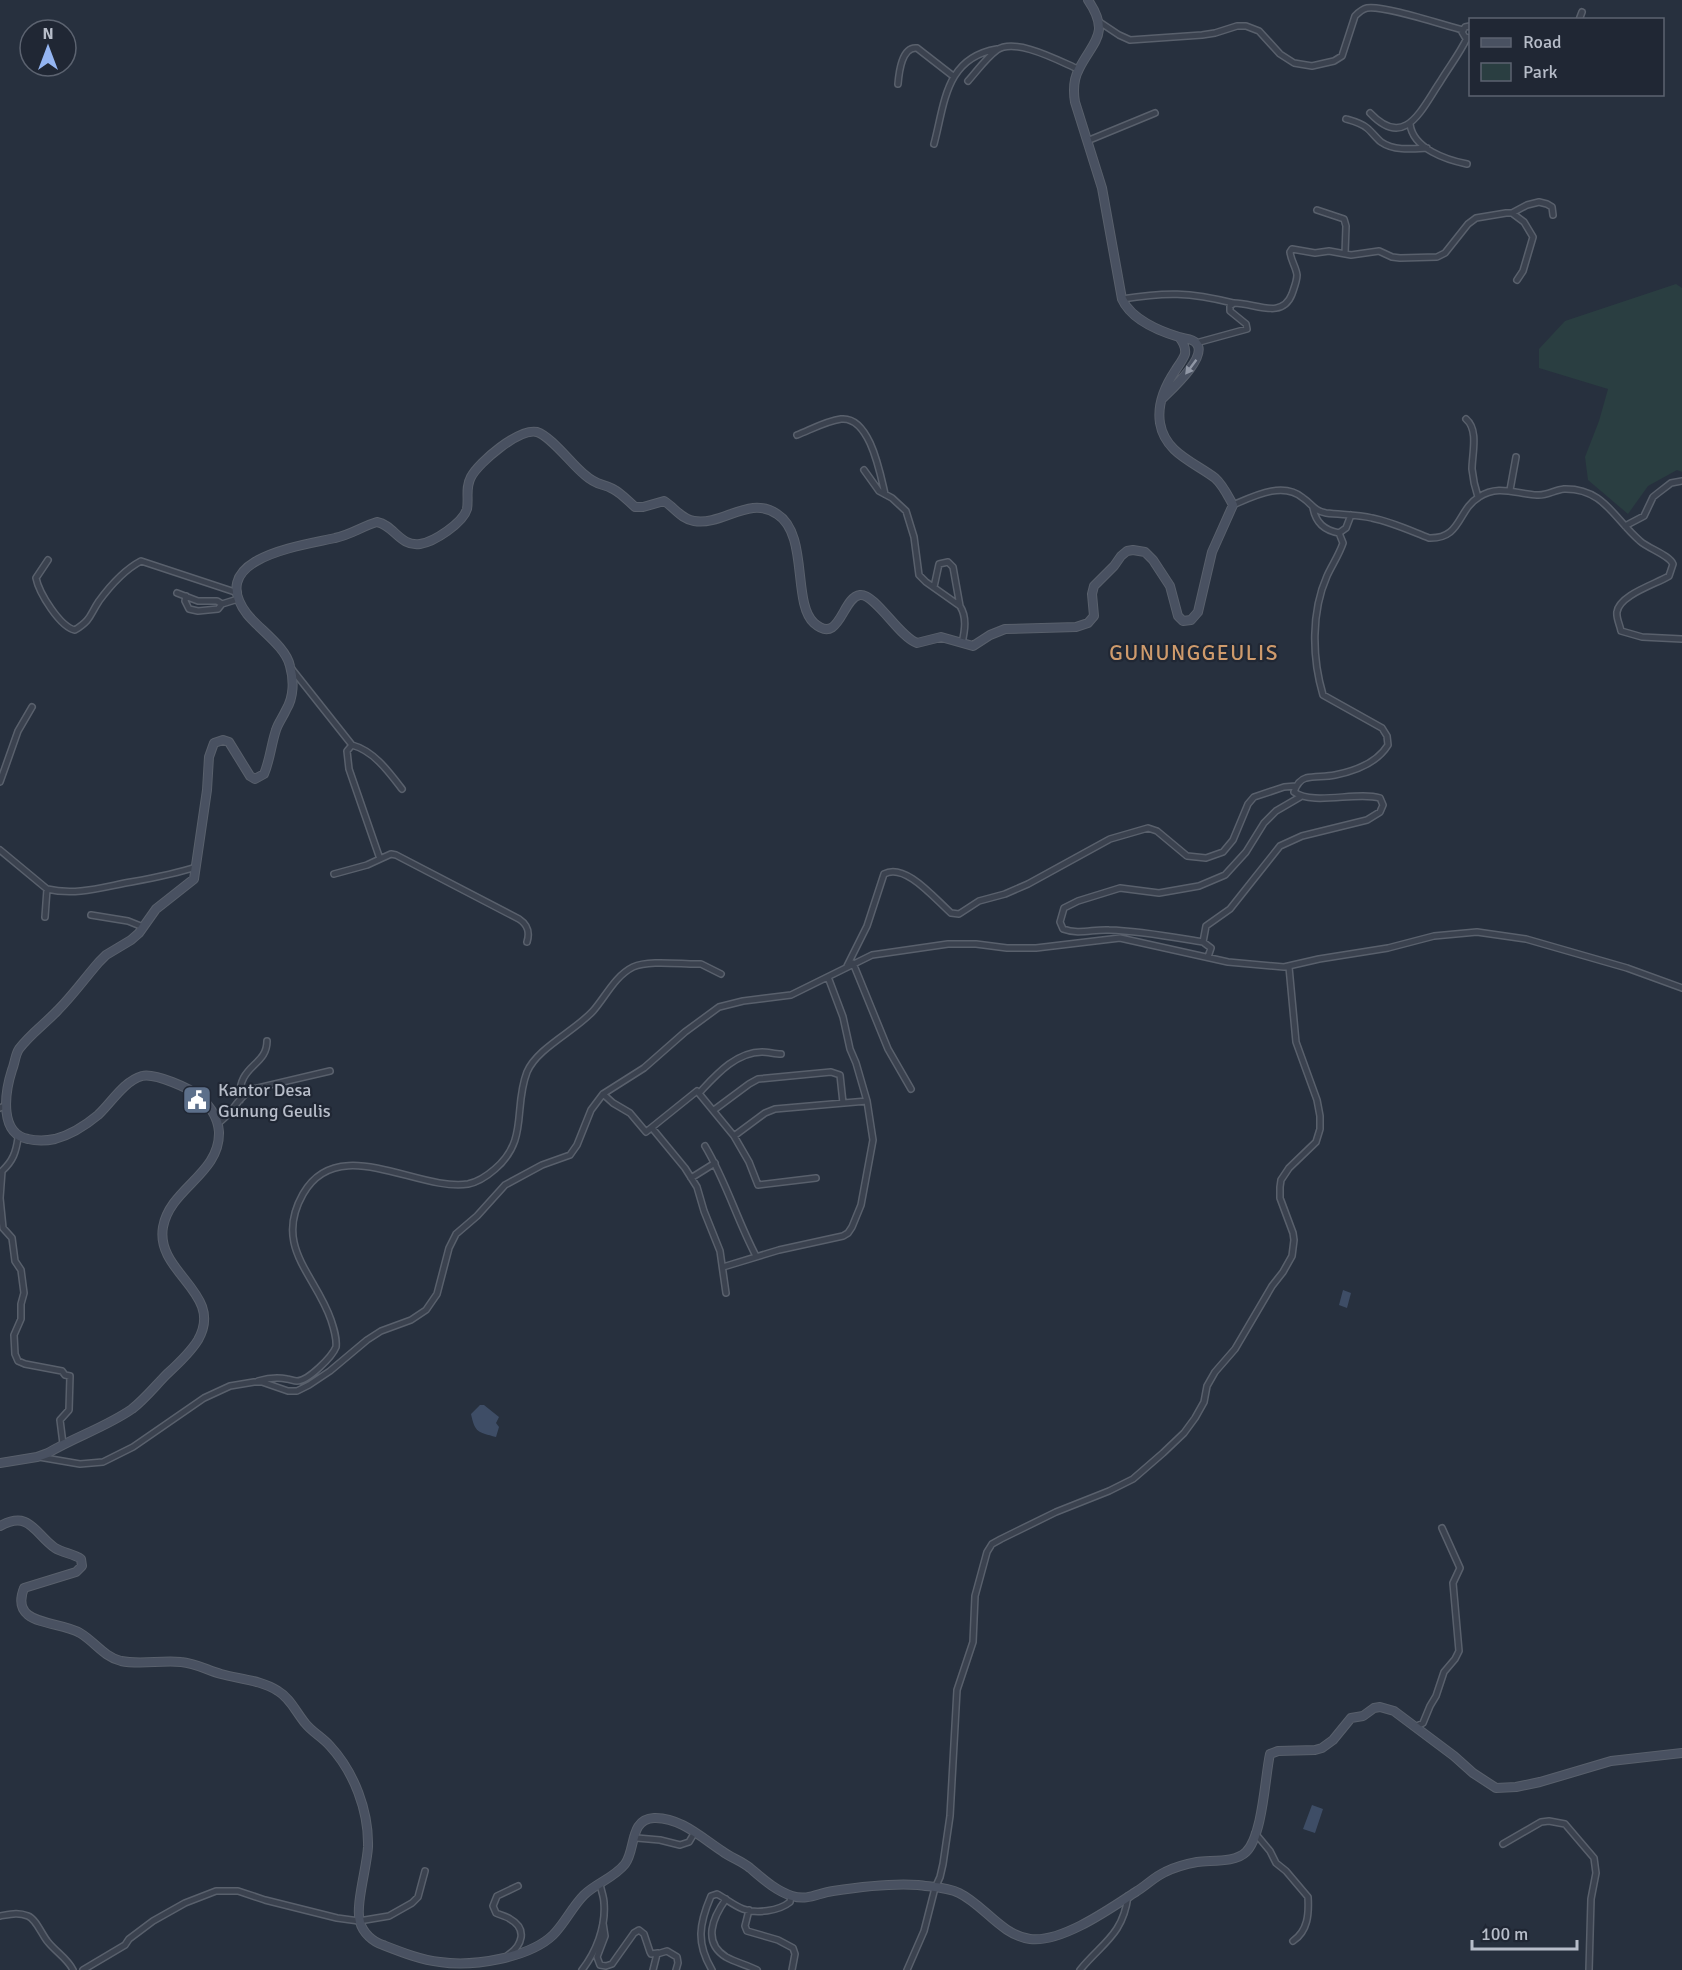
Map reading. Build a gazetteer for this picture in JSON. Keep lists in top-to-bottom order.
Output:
{
  "districts": ["GUNUNGGEULIS"],
  "places": {
    "public building": ["Kantor Desa Gunung Geulis"]
  },
  "legend": ["Road", "Park"],
  "scale_bar": "100 m",
  "north": "top"
}
